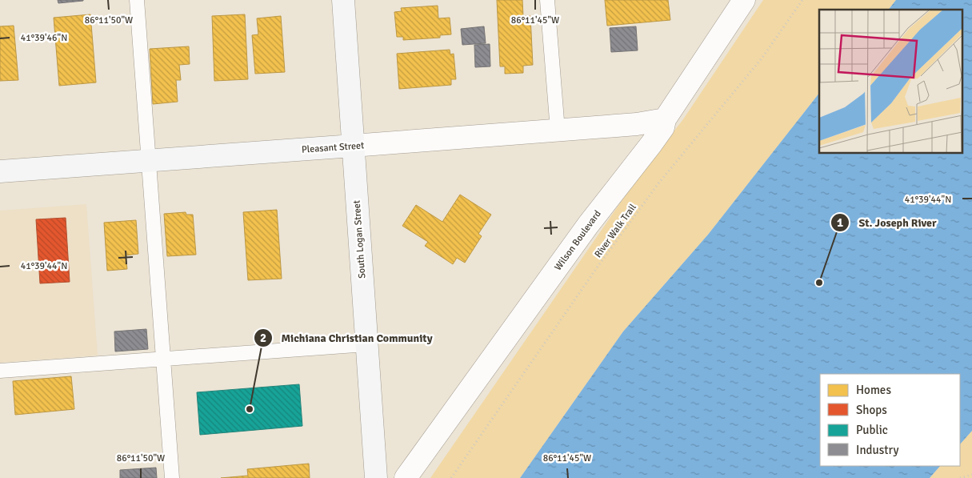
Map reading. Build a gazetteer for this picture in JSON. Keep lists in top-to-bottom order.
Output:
{
  "streets": {
    "street": ["Pleasant Street", "South Logan Street", "Wilson Boulevard"],
    "path": ["River Walk Trail"]
  },
  "crossings": [
    ["Pleasant Street", "South Logan Street"],
    ["Pleasant Street", "Wilson Boulevard"]
  ],
  "places": ["St. Joseph River", "Michiana Christian Community"],
  "legend": [
    "Homes",
    "Shops",
    "Public",
    "Industry"
  ],
  "coordinates": [
    "86°11'50\"W",
    "86°11'45\"W",
    "41°39'46\"N",
    "41°39'44\"N"
  ]
}
